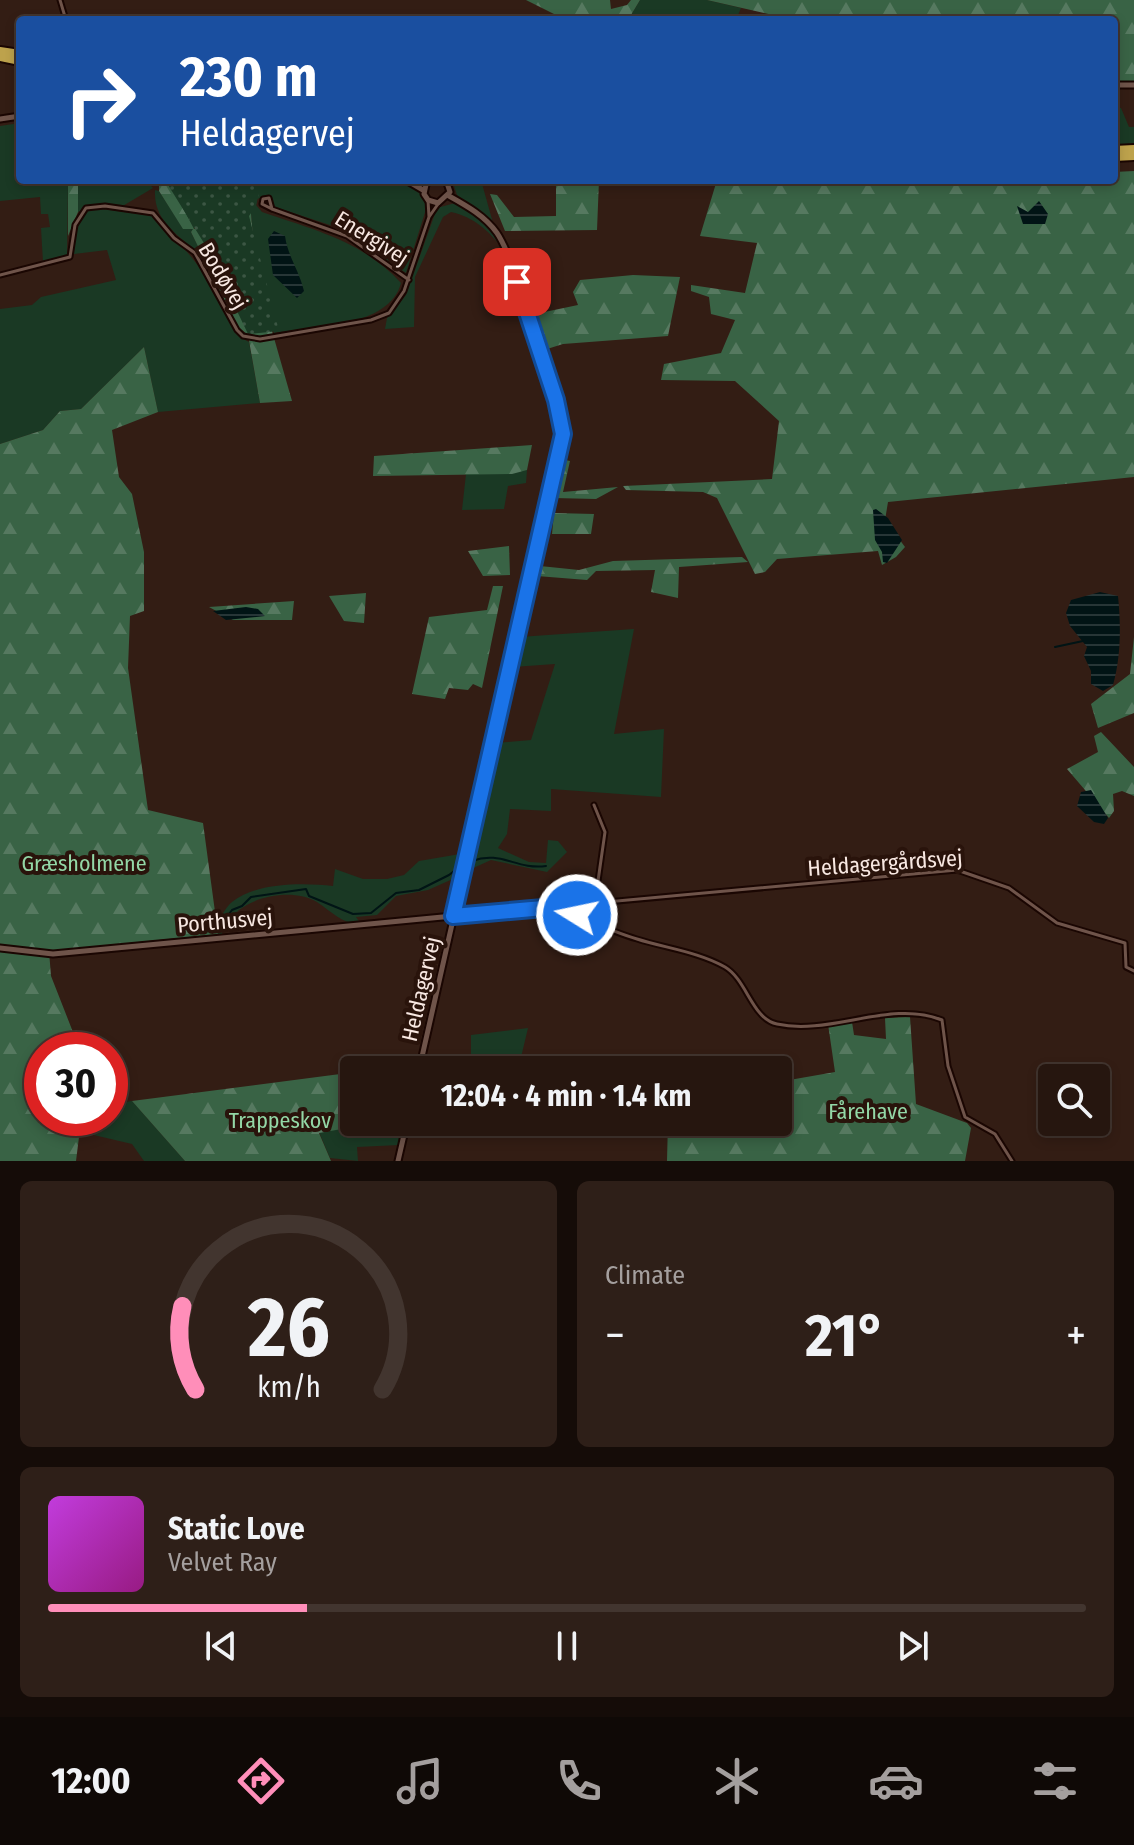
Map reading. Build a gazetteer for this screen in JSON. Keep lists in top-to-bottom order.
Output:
{
  "streets": {
    "street": [
      "Energivej",
      "Bodøvej",
      "Heldagergårdsvej",
      "Porthusvej",
      "Heldagervej"
    ]
  },
  "crossings": [
    ["Energivej", "Bodøvej"],
    ["Heldagergårdsvej", "Porthusvej"],
    ["Heldagergårdsvej", "Heldagervej"],
    ["Porthusvej", "Heldagervej"]
  ],
  "parks": ["Græsholmene", "Fårehave", "Trappeskov"],
  "page": {
    "turn": ["230 m", "Heldagervej"],
    "limit": "30",
    "trip": "12:04 · 4 min · 1.4 km",
    "tile": "Climate",
    "heat": ["−", "21°", "+"],
    "song": ["Static Love", "Velvet Ray"],
    "tabs": "12:00",
    "gauge": ["26", "km/h"]
  }
}
